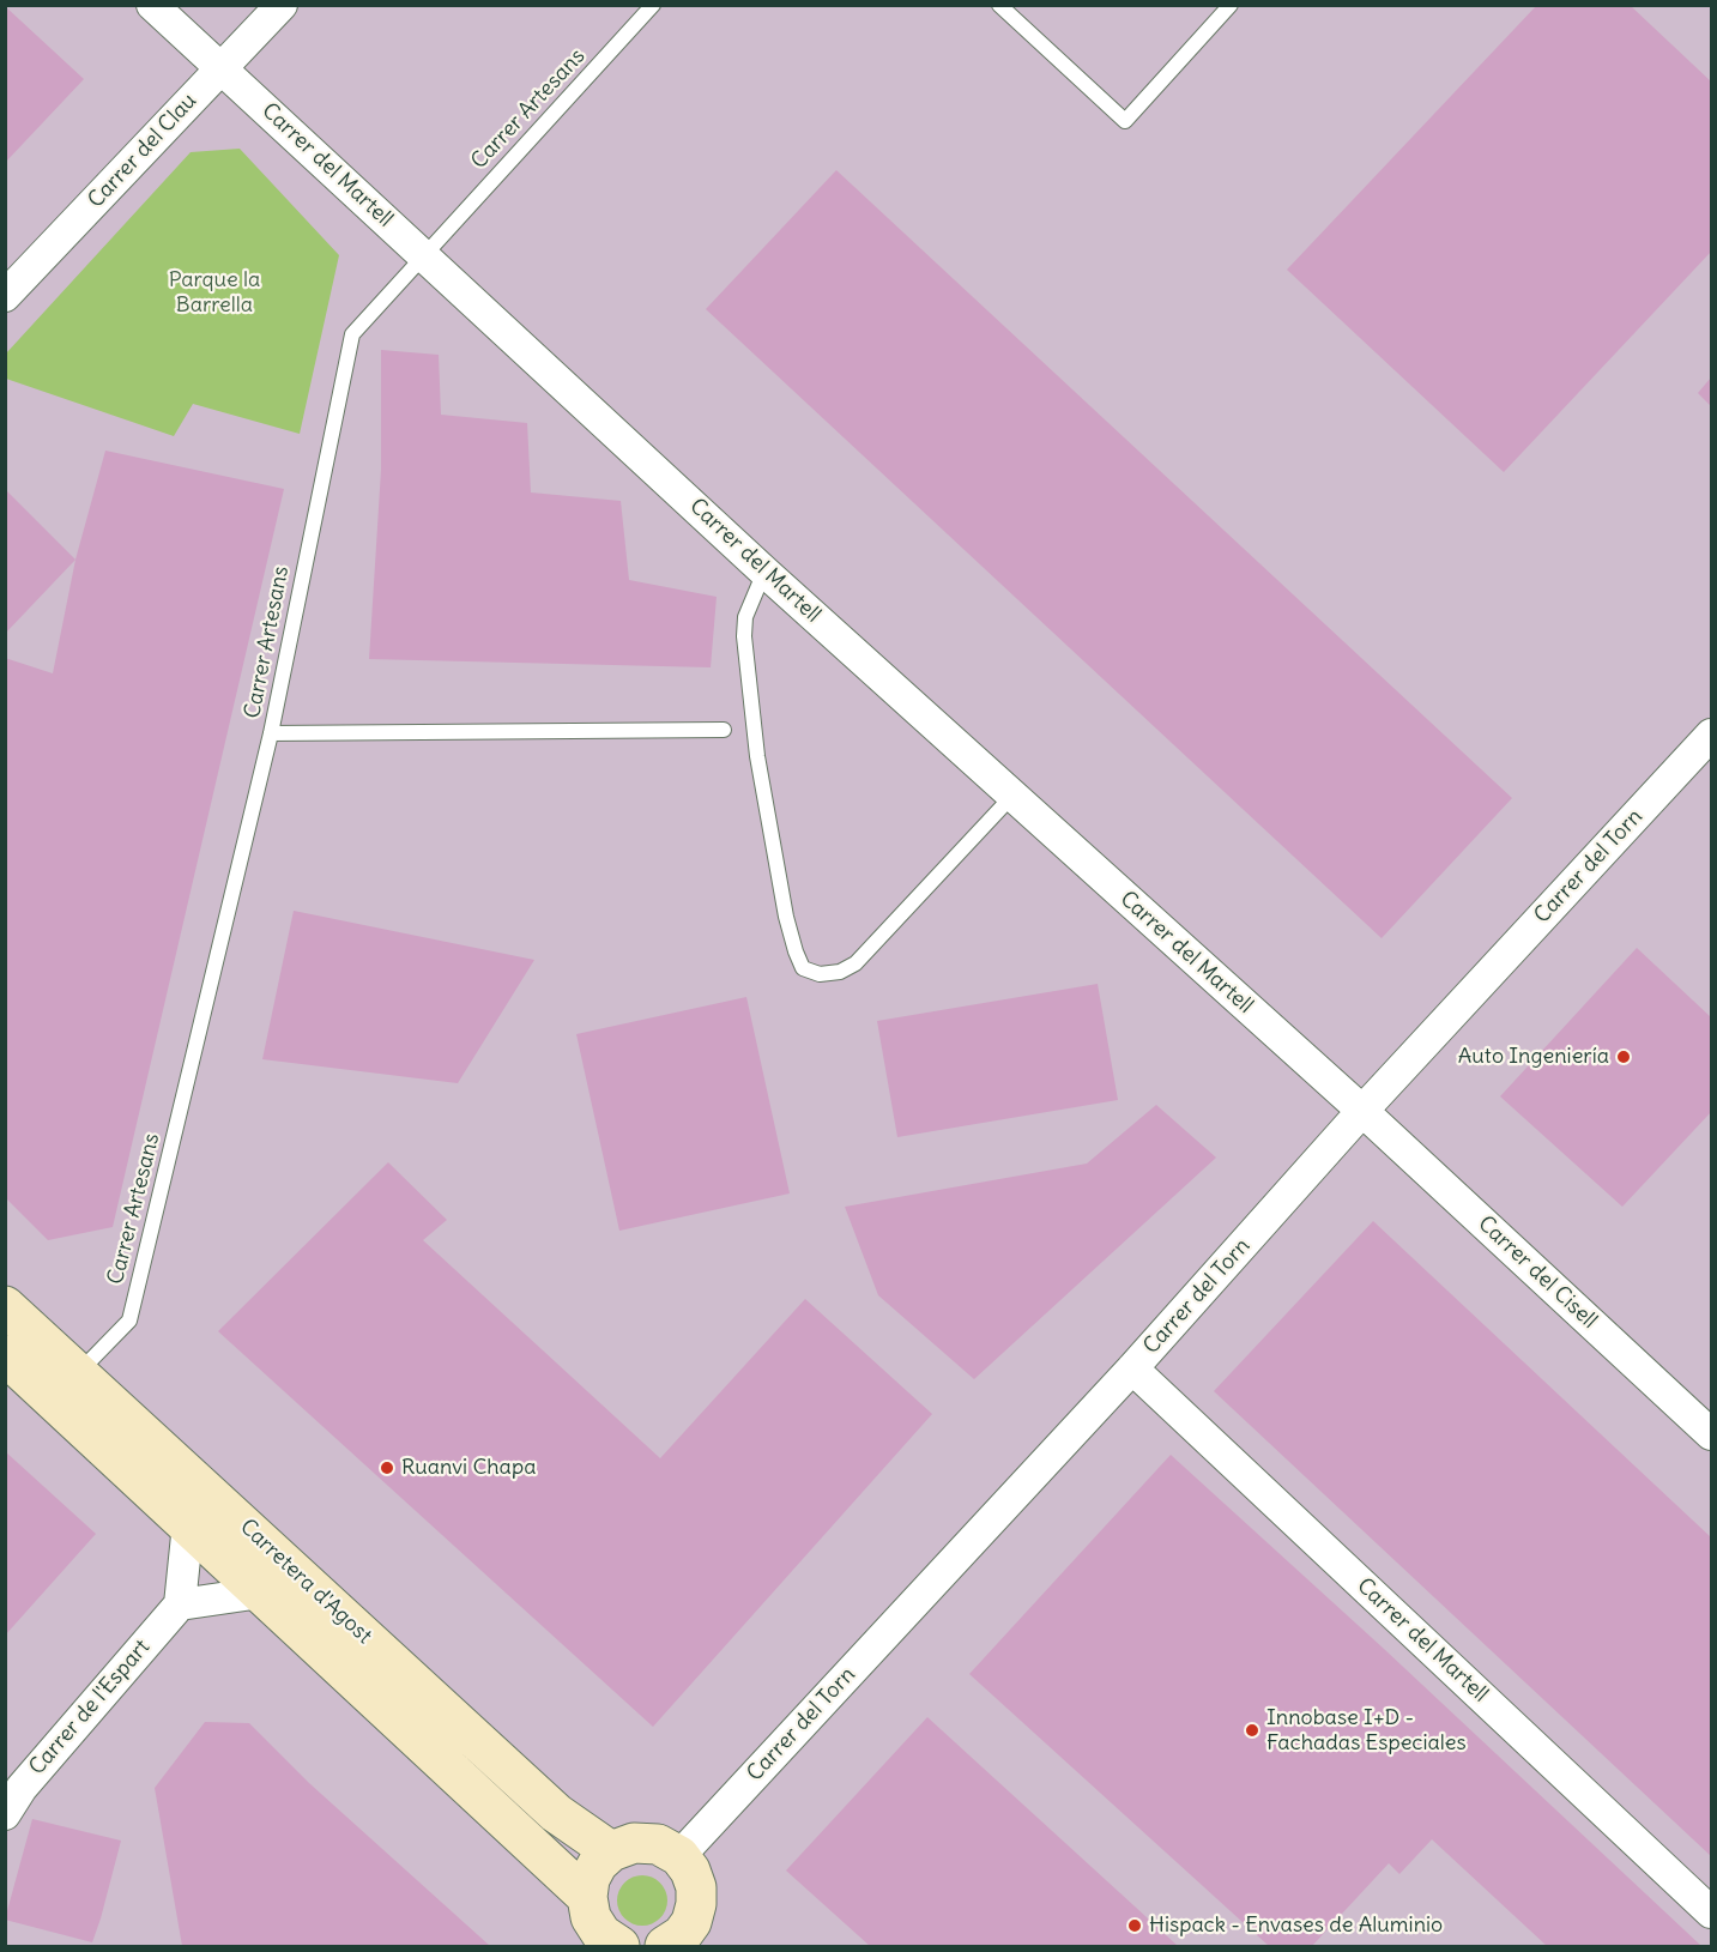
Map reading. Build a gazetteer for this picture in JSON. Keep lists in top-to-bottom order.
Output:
{
  "streets": {
    "main road": ["Carretera d'Agost"],
    "street": [
      "Carrer del Clau",
      "Carrer del Martell",
      "Carrer del Torn",
      "Carrer del Cisell",
      "Carrer de l'Espart"
    ],
    "lane": ["Carrer Artesans"]
  },
  "crossings": [
    ["Carrer Artesans", "Carrer del Martell"],
    ["Carrer Artesans", "Carretera d'Agost"],
    ["Carrer del Clau", "Carrer del Martell"],
    ["Carrer del Martell", "Carrer del Torn"],
    ["Carrer del Martell", "Carrer del Cisell"],
    ["Carrer del Torn", "Carrer del Cisell"]
  ],
  "parks": ["Parque la Barrella"],
  "places": [
    "Auto Ingeniería",
    "Ruanvi Chapa",
    "Innobase I+D - Fachadas Especiales",
    "Hispack - Envases de Aluminio"
  ]
}
